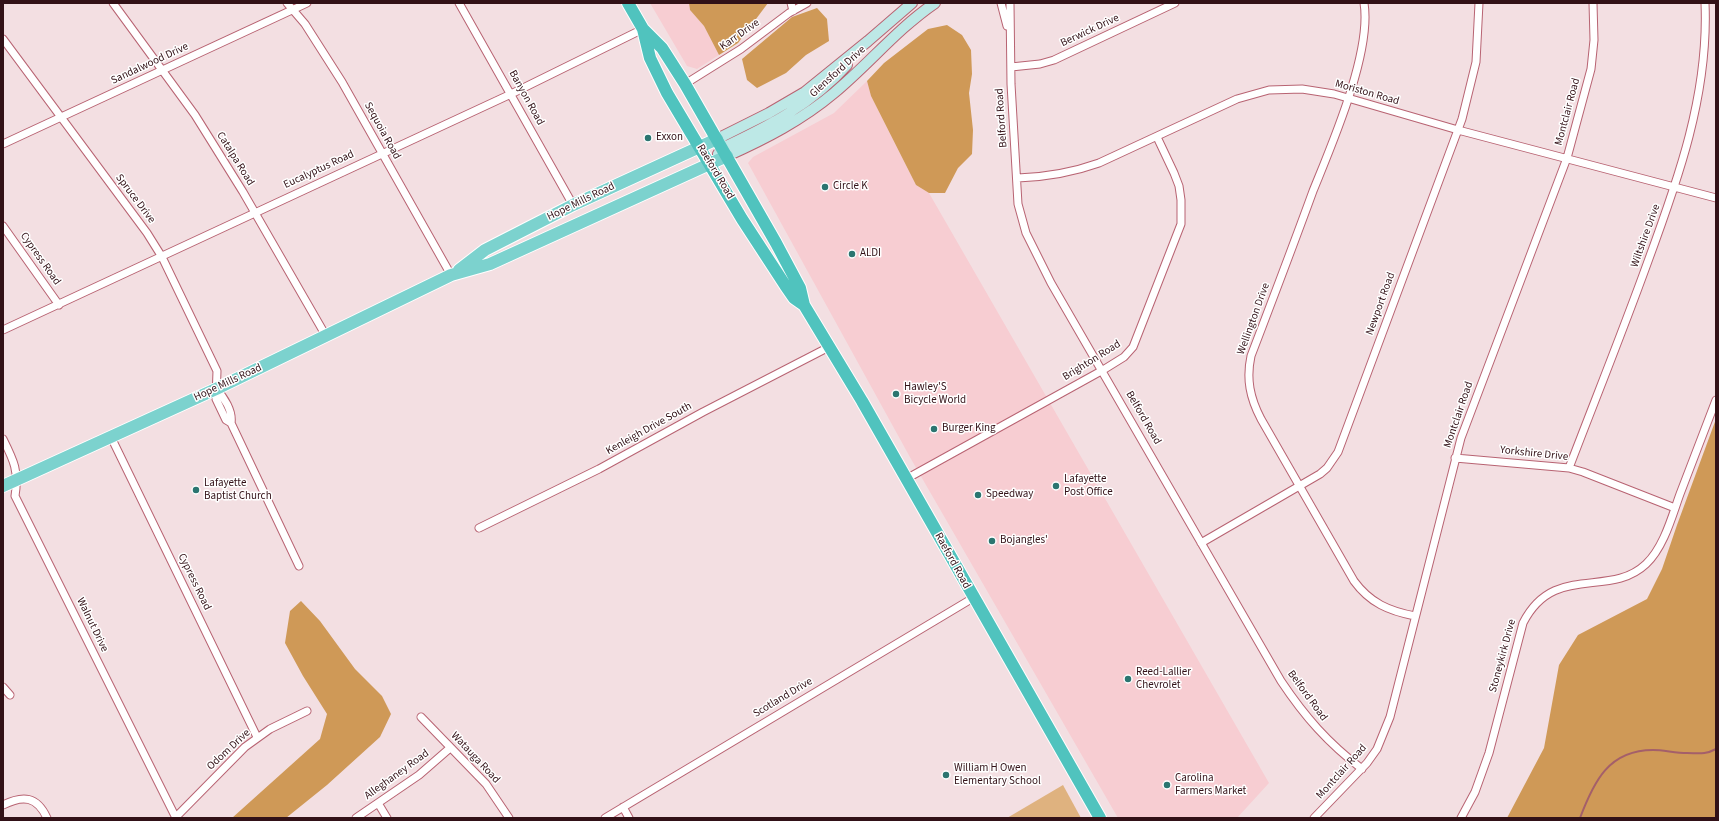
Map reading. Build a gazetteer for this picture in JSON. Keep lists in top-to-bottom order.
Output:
{
  "streets": {
    "highway": ["Raeford Road"],
    "main road": ["Glensford Drive", "Hope Mills Road"],
    "street": [
      "Berwick Drive",
      "Karr Drive",
      "Sandalwood Drive",
      "Moriston Road",
      "Banyon Road",
      "Montclair Road",
      "Belford Road",
      "Sequoia Road",
      "Catalpa Road",
      "Eucalyptus Road",
      "Spruce Drive",
      "Wiltshire Drive",
      "Cypress Road",
      "Newport Road",
      "Wellington Drive",
      "Brighton Road",
      "Kenleigh Drive South",
      "Yorkshire Drive",
      "Walnut Drive",
      "Stoneykirk Drive",
      "Scotland Drive",
      "Odom Drive",
      "Watauga Road",
      "Alleghaney Road"
    ]
  },
  "crossings": [
    ["Berwick Drive", "Belford Road"],
    ["Karr Drive", "Raeford Road"],
    ["Sandalwood Drive", "Sequoia Road"],
    ["Sandalwood Drive", "Catalpa Road"],
    ["Sandalwood Drive", "Spruce Drive"],
    ["Glensford Drive", "Raeford Road"],
    ["Glensford Drive", "Hope Mills Road"],
    ["Moriston Road", "Montclair Road"],
    ["Moriston Road", "Belford Road"],
    ["Moriston Road", "Wiltshire Drive"],
    ["Moriston Road", "Newport Road"],
    ["Moriston Road", "Wellington Drive"],
    ["Moriston Road", "Brighton Road"],
    ["Banyon Road", "Eucalyptus Road"],
    ["Banyon Road", "Hope Mills Road"],
    ["Montclair Road", "Belford Road"],
    ["Montclair Road", "Wellington Drive"],
    ["Montclair Road", "Yorkshire Drive"],
    ["Belford Road", "Newport Road"],
    ["Belford Road", "Brighton Road"],
    ["Sequoia Road", "Eucalyptus Road"],
    ["Sequoia Road", "Hope Mills Road"],
    ["Catalpa Road", "Eucalyptus Road"],
    ["Catalpa Road", "Hope Mills Road"],
    ["Eucalyptus Road", "Raeford Road"],
    ["Eucalyptus Road", "Spruce Drive"],
    ["Eucalyptus Road", "Cypress Road"],
    ["Raeford Road", "Hope Mills Road"],
    ["Raeford Road", "Brighton Road"],
    ["Raeford Road", "Kenleigh Drive South"],
    ["Raeford Road", "Scotland Drive"],
    ["Spruce Drive", "Hope Mills Road"],
    ["Hope Mills Road", "Cypress Road"],
    ["Hope Mills Road", "Walnut Drive"],
    ["Wiltshire Drive", "Yorkshire Drive"],
    ["Cypress Road", "Odom Drive"],
    ["Newport Road", "Wellington Drive"],
    ["Yorkshire Drive", "Stoneykirk Drive"],
    ["Walnut Drive", "Odom Drive"],
    ["Watauga Road", "Alleghaney Road"]
  ],
  "places": [
    "Exxon",
    "Circle K",
    "ALDI",
    "Hawley'S Bicycle World",
    "Burger King",
    "Lafayette Post Office",
    "Lafayette Baptist Church",
    "Speedway",
    "Bojangles'",
    "Reed-Lallier Chevrolet",
    "William H Owen Elementary School",
    "Carolina Farmers Market"
  ]
}
